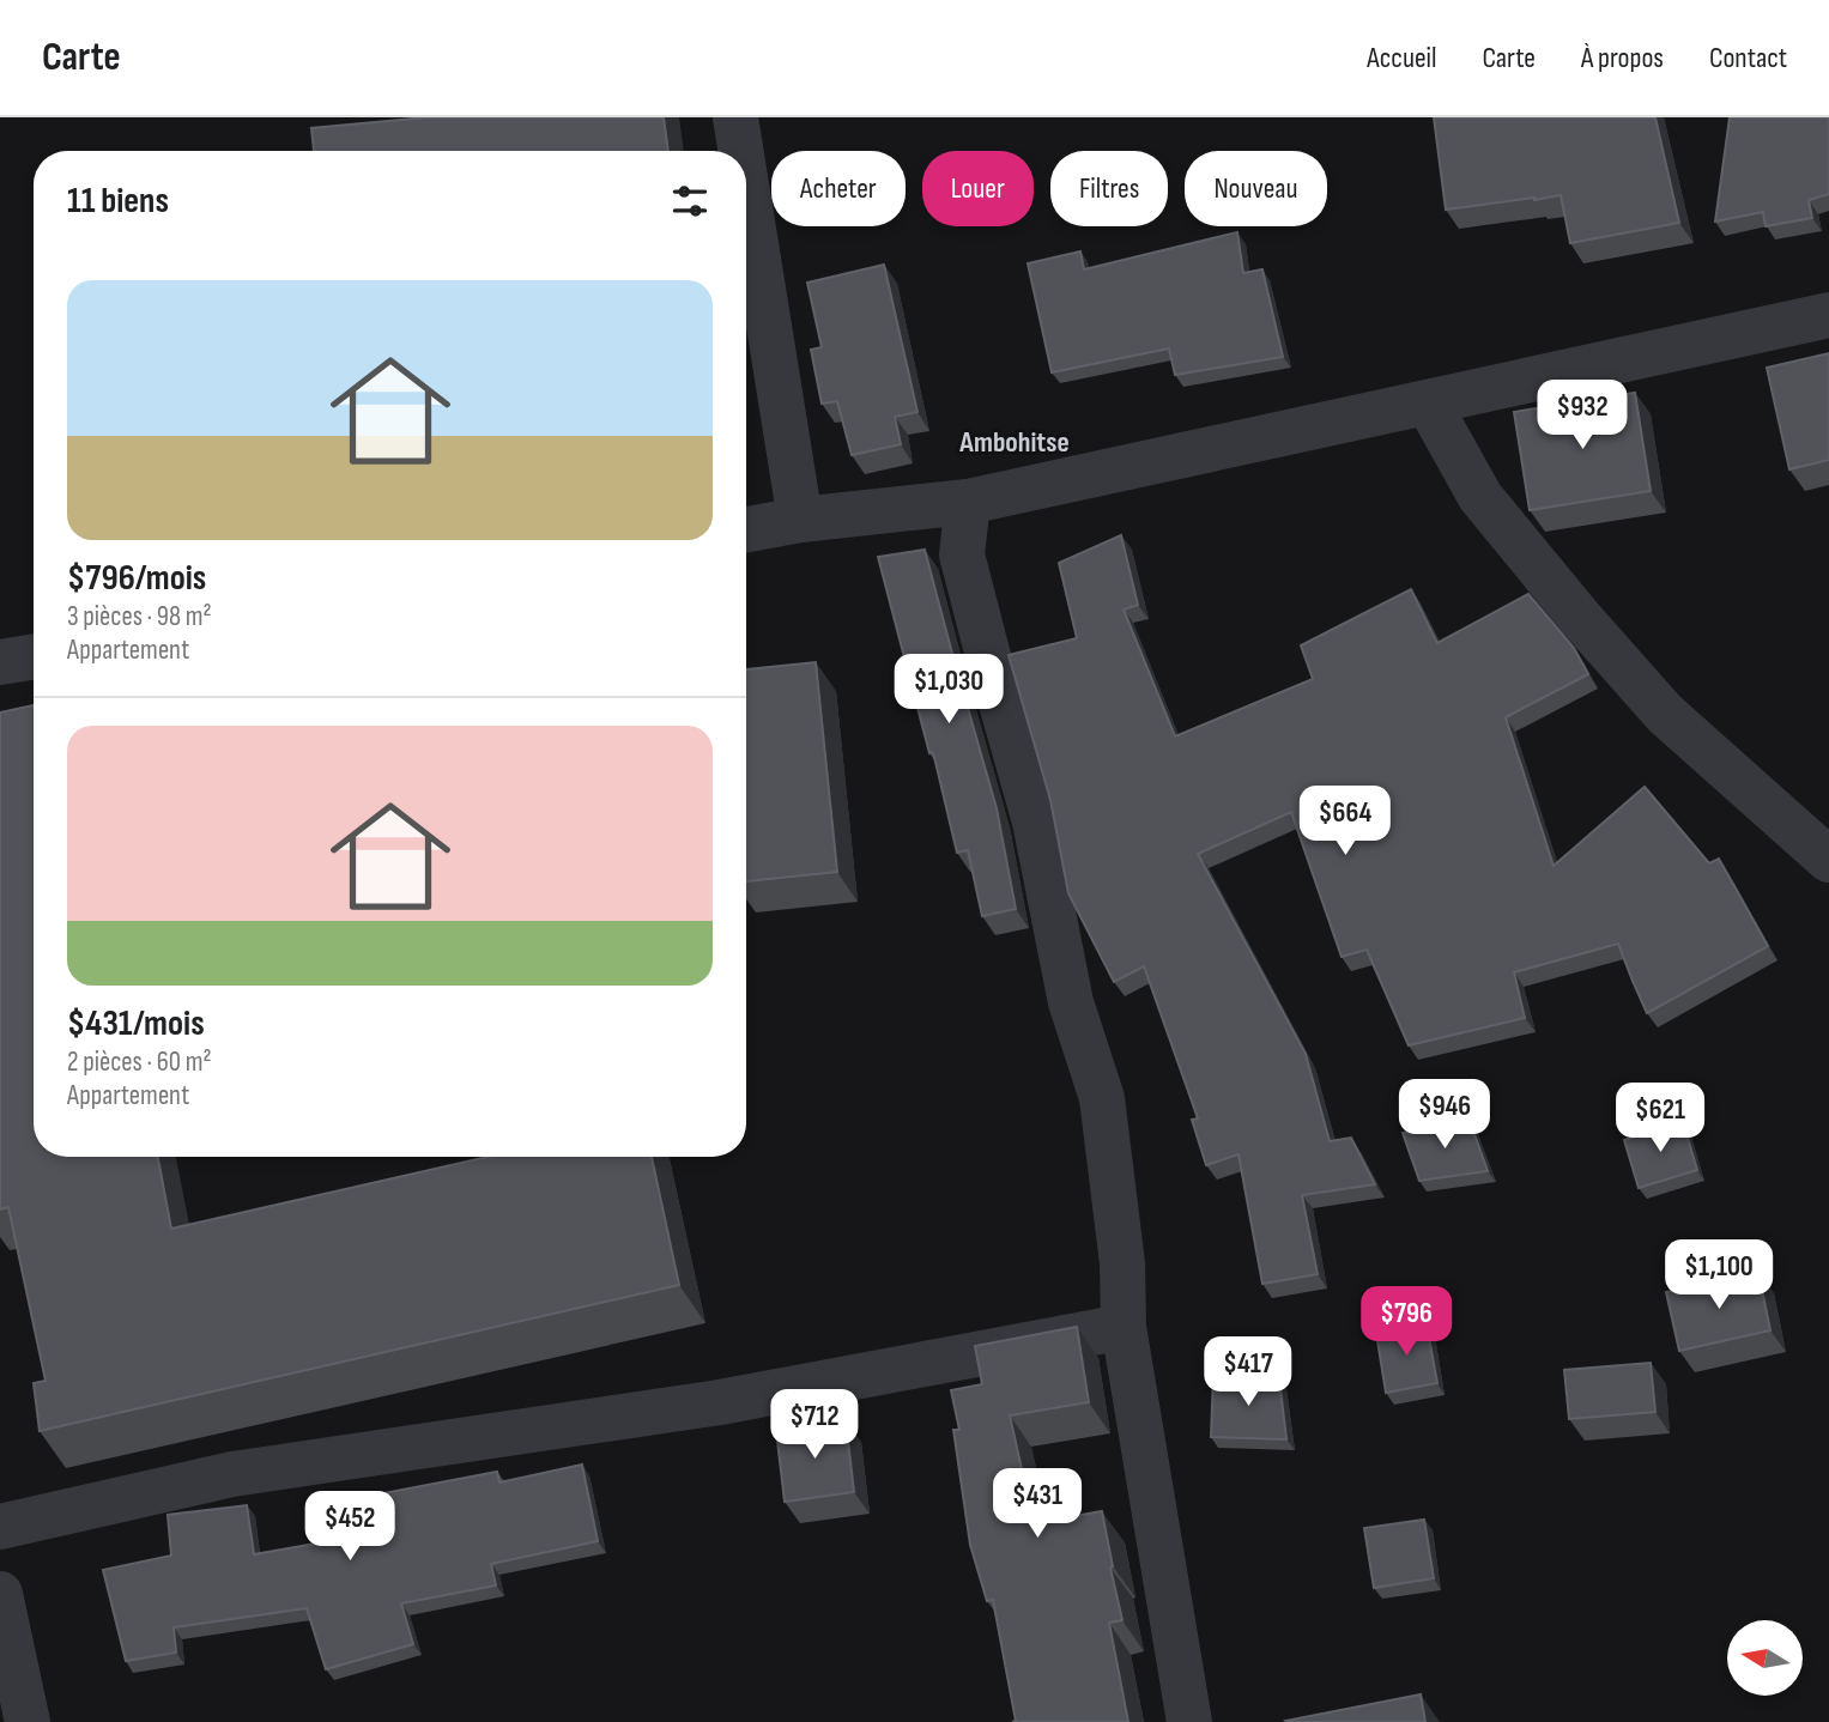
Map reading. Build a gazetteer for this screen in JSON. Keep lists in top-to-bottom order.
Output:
{
  "districts": ["Ambohitse"],
  "north": "left",
  "page": {
    "header": "Carte",
    "nav": [
      "Accueil",
      "Carte",
      "À propos",
      "Contact"
    ],
    "chip": [
      "Acheter",
      "Louer",
      "Filtres",
      "Nouveau"
    ],
    "heading": "11 biens",
    "list": [
      {
        "name": "$796/mois",
        "note": "3 pièces · 98 m² · Appartement"
      },
      {
        "name": "$431/mois",
        "note": "2 pièces · 60 m² · Appartement"
      }
    ],
    "price": [
      "$932",
      "$1,030",
      "$664",
      "$946",
      "$621",
      "$1,100",
      "$796",
      "$417",
      "$712",
      "$431",
      "$452"
    ]
  }
}
